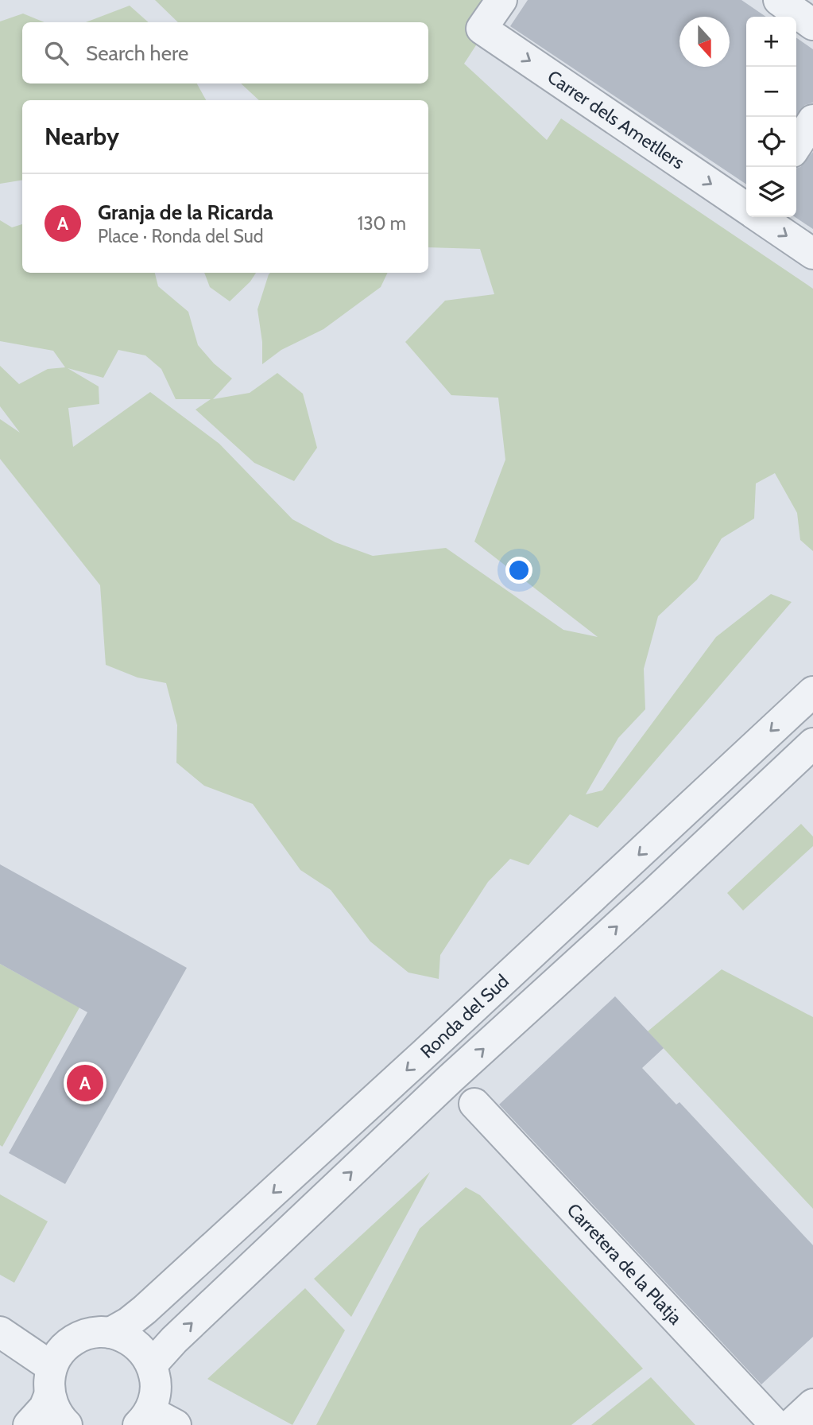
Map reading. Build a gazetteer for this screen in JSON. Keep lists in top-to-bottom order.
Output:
{
  "streets": {
    "street": ["Carrer dels Ametllers", "Ronda del Sud", "Carretera de la Platja"]
  },
  "one_way": ["Carrer dels Ametllers"],
  "north": "bottom",
  "page": {
    "map_buttons": ["+", "−"],
    "search": "Search here",
    "heading": "Nearby",
    "list": [
      {
        "mark": "A",
        "name": "Granja de la Ricarda",
        "note": "Place · Ronda del Sud",
        "value": "130 m"
      }
    ],
    "pins": "A"
  }
}
